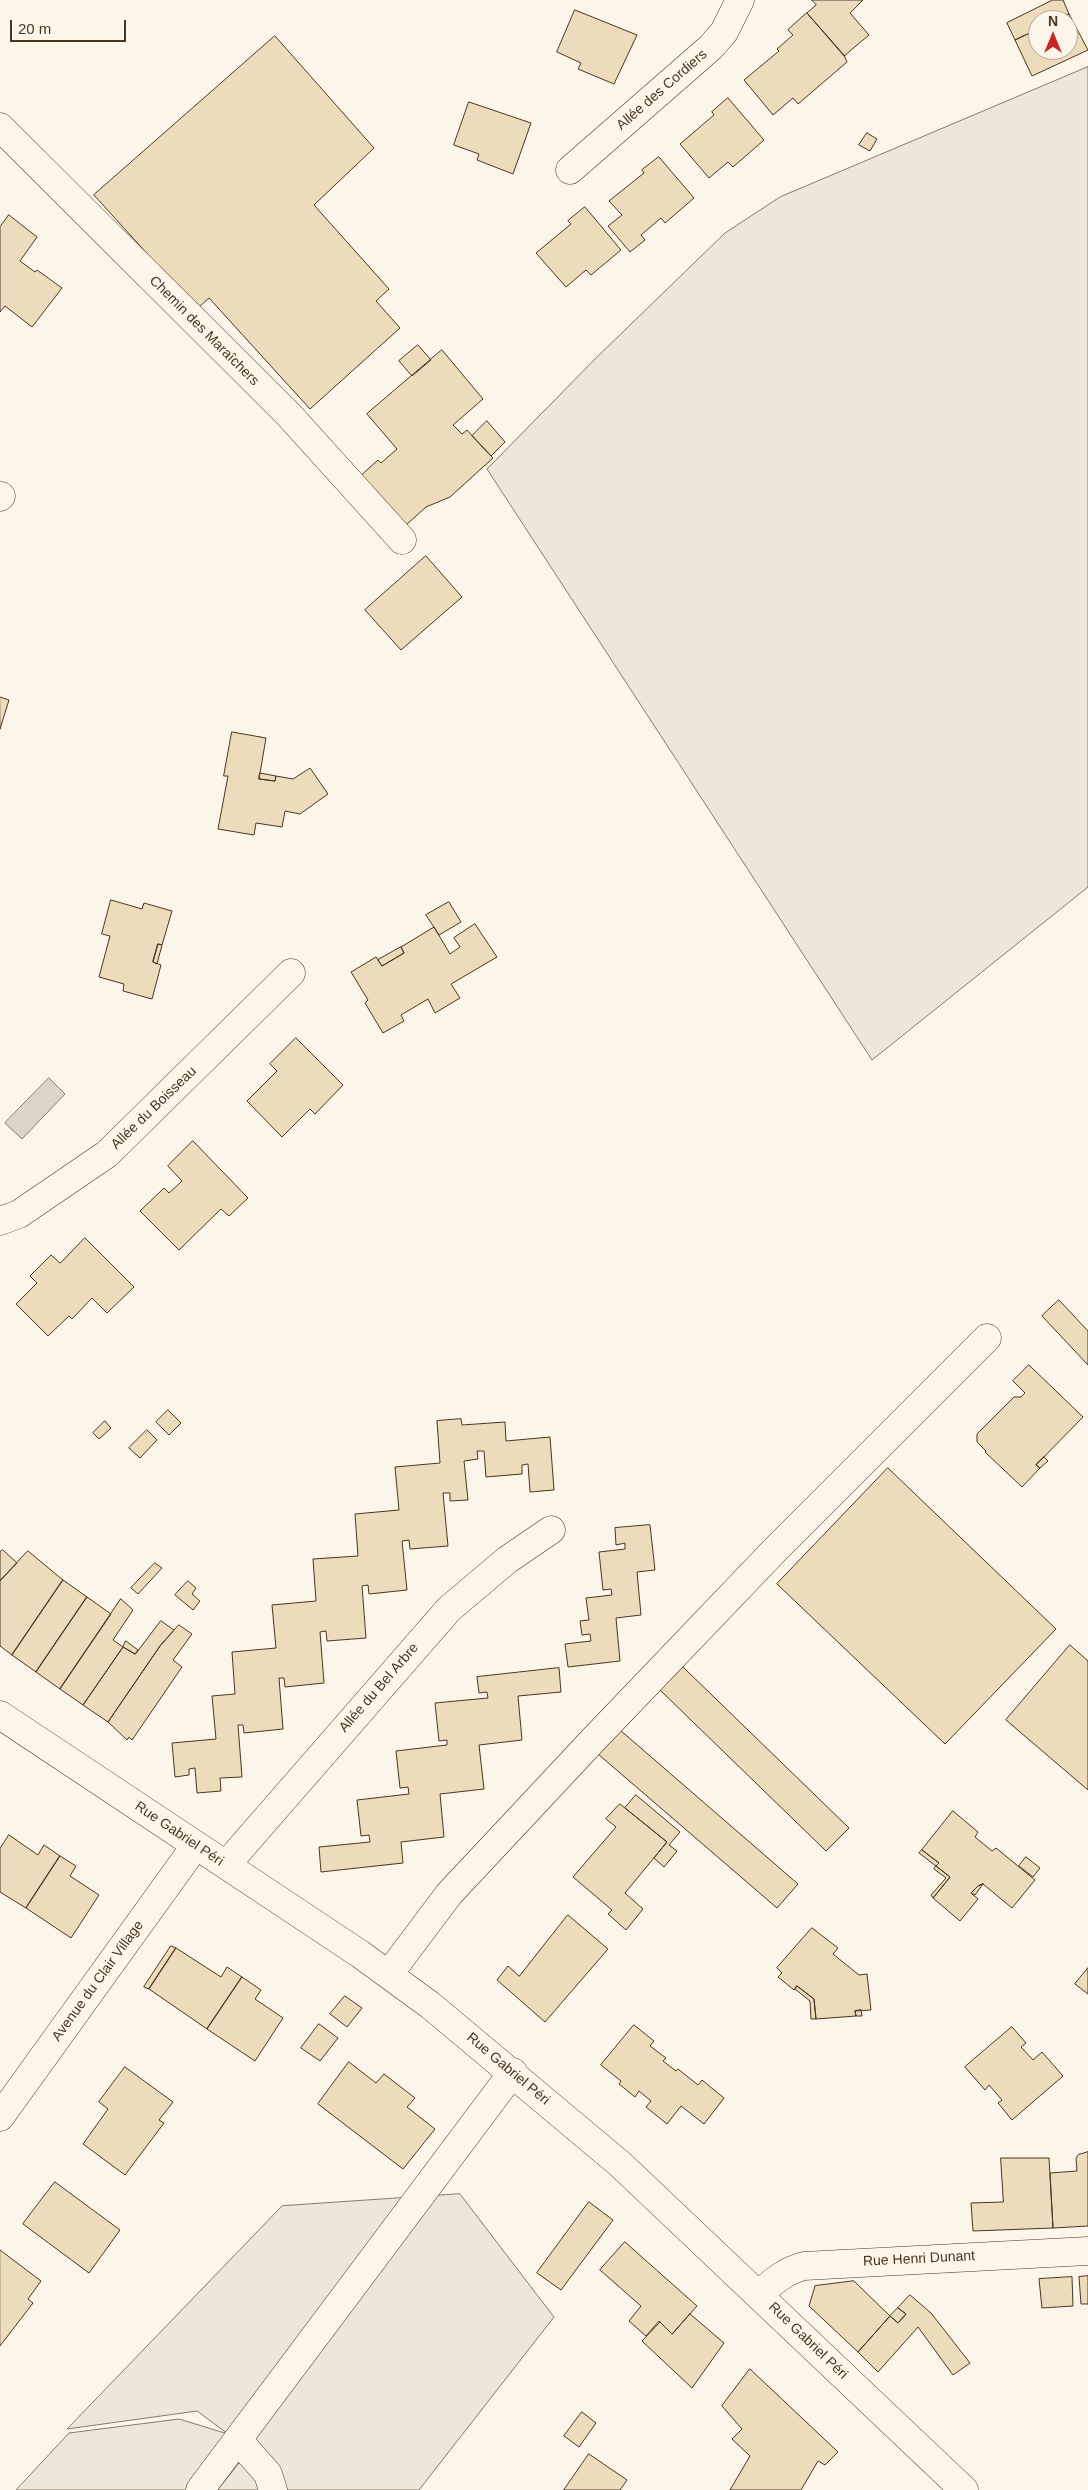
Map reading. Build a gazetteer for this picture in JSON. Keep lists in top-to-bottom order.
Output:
{
  "streets": {
    "street": [
      "Allée des Cordiers",
      "Chemin des Maraîchers",
      "Allée du Boisseau",
      "Allée du Bel Arbre",
      "Rue Gabriel Péri",
      "Avenue du Clair Village",
      "Rue Henri Dunant"
    ]
  },
  "crossings": [
    ["Allée du Bel Arbre", "Rue Gabriel Péri"],
    ["Rue Gabriel Péri", "Avenue du Clair Village"],
    ["Rue Gabriel Péri", "Rue Henri Dunant"]
  ],
  "scale_bar": "20 m",
  "north": "top"
}
